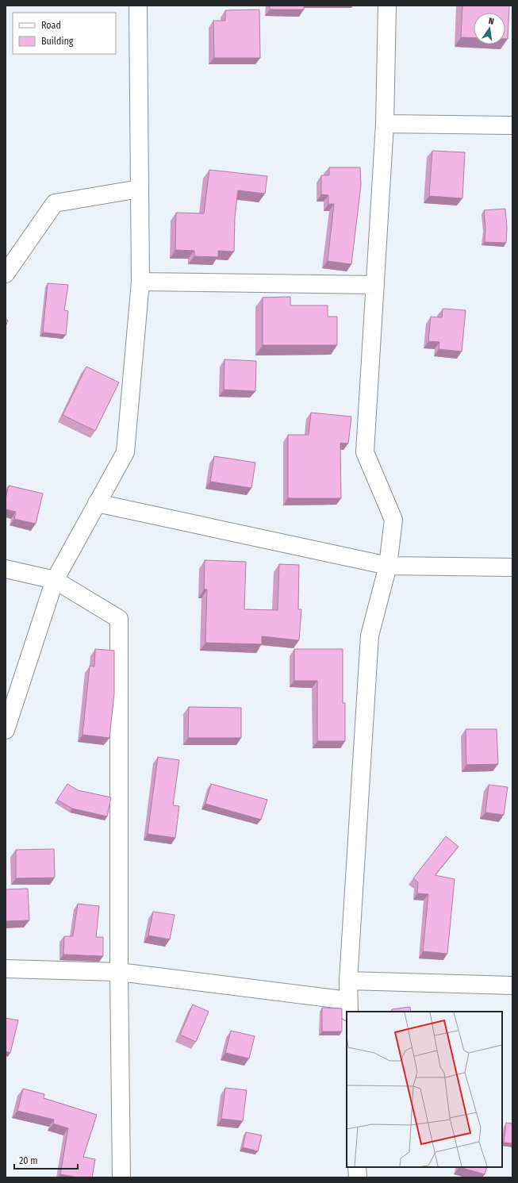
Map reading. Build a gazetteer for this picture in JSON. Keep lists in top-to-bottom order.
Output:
{
  "legend": ["Road", "Building"],
  "scale_bar": "20 m",
  "north": "top"
}
